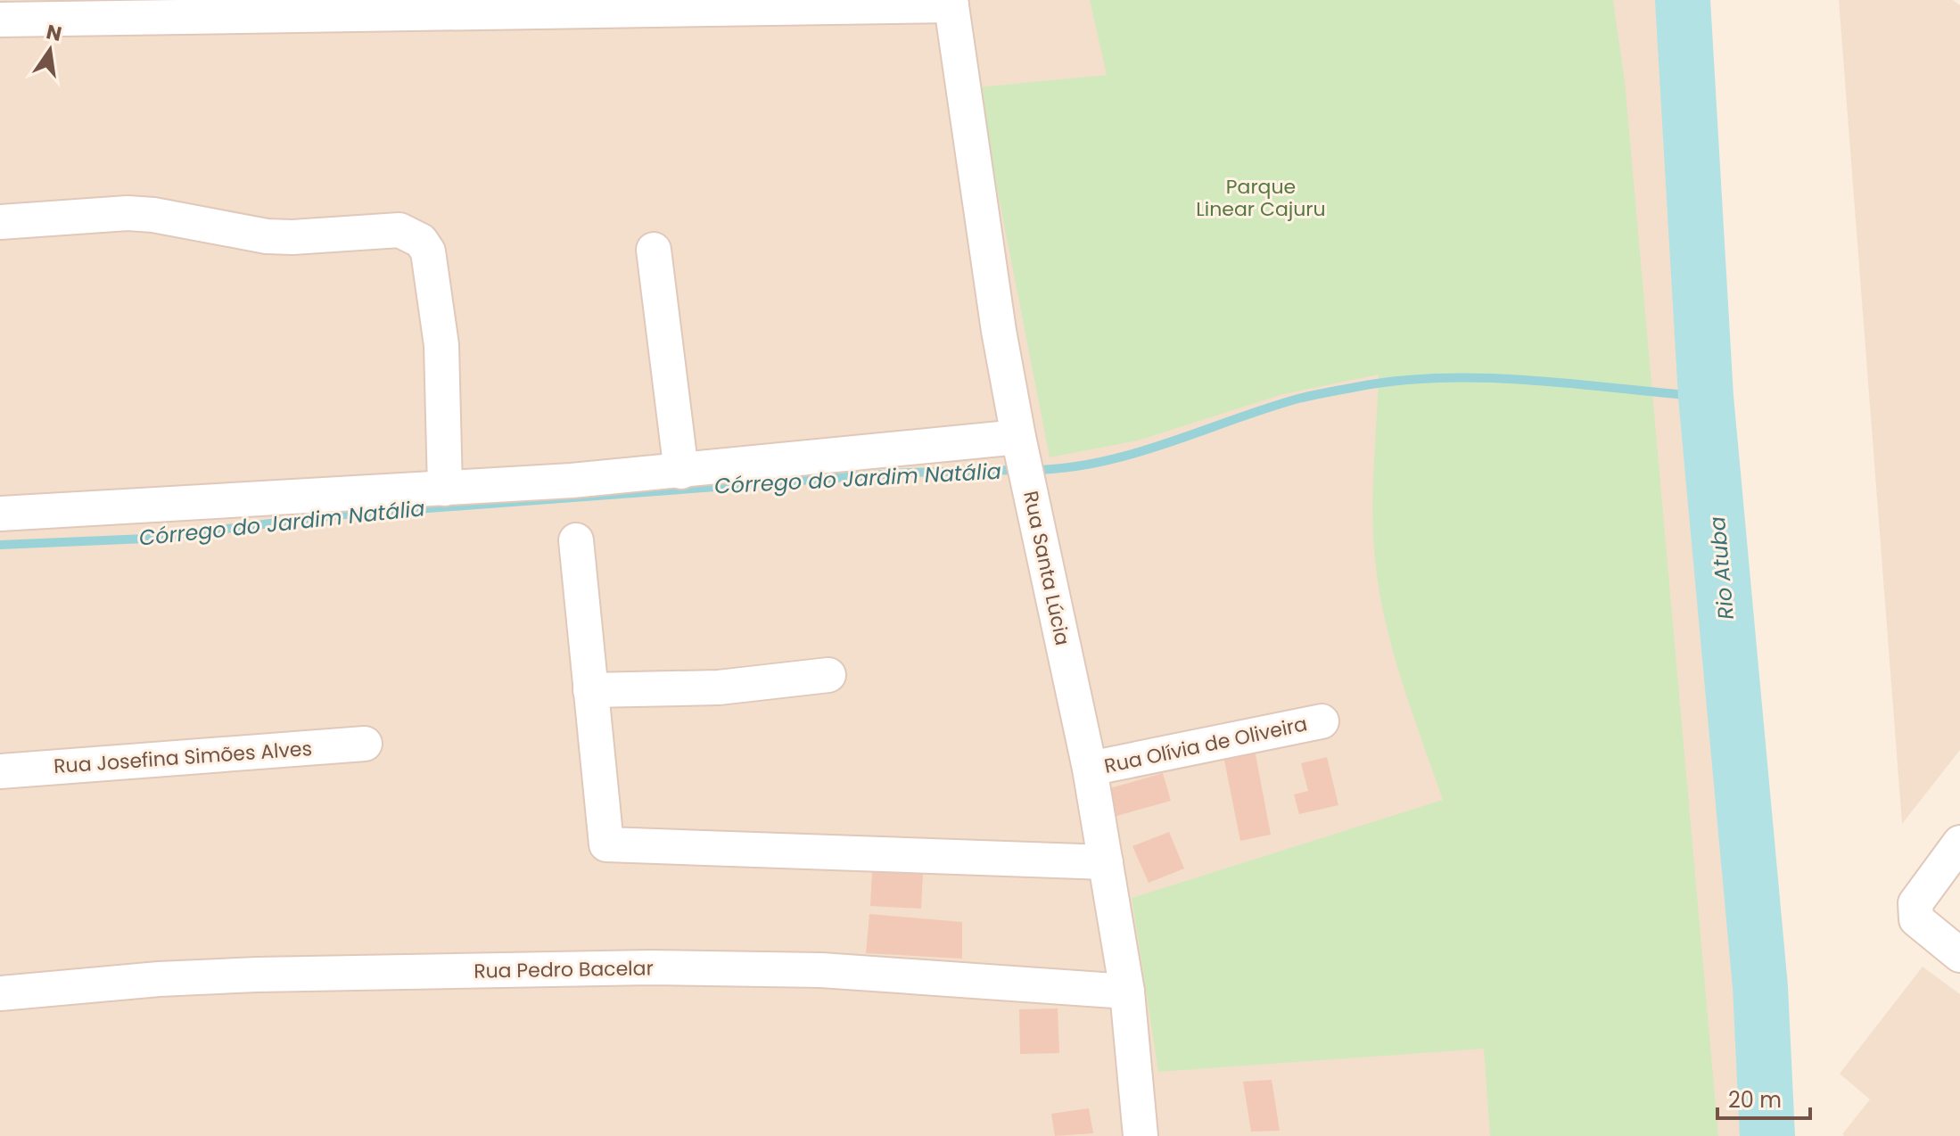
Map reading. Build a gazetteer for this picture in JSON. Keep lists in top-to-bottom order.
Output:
{
  "streets": {
    "street": [
      "Rua Santa Lúcia",
      "Rua Olívia de Oliveira",
      "Rua Josefina Simões Alves",
      "Rua Pedro Bacelar"
    ]
  },
  "crossings": [
    ["Rua Santa Lúcia", "Rua Olívia de Oliveira"],
    ["Rua Santa Lúcia", "Rua Pedro Bacelar"]
  ],
  "water": ["Córrego do Jardim Natália", "Rio Atuba"],
  "parks": ["Parque Linear Cajuru"],
  "scale_bar": "20 m",
  "north": "top"
}
